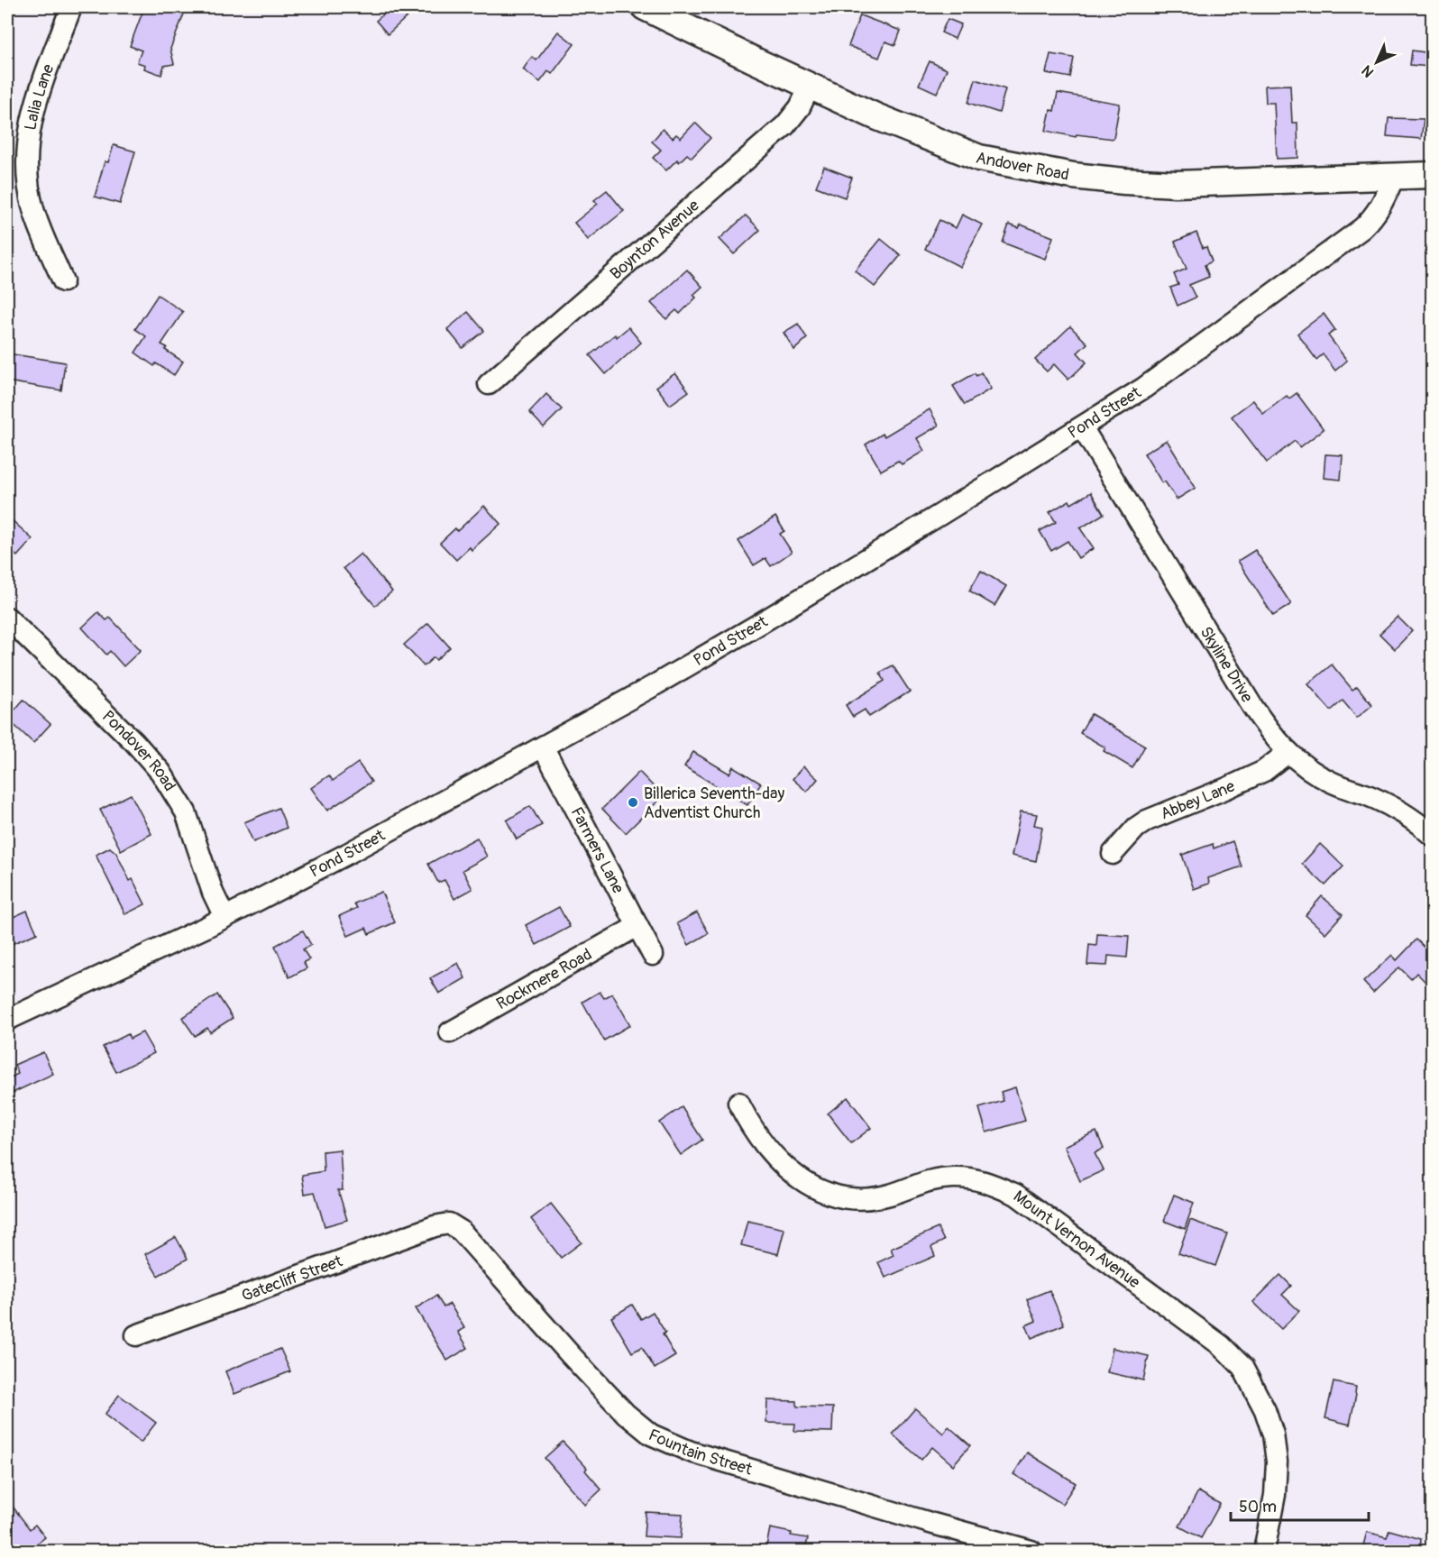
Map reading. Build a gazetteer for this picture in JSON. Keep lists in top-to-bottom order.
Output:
{
  "streets": {
    "main road": ["Andover Road"],
    "street": [
      "Lalia Lane",
      "Boynton Avenue",
      "Pond Street",
      "Skyline Drive",
      "Pondover Road",
      "Abbey Lane",
      "Farmers Lane",
      "Rockmere Road",
      "Mount Vernon Avenue",
      "Gatecliff Street",
      "Fountain Street"
    ]
  },
  "crossings": [
    ["Andover Road", "Boynton Avenue"],
    ["Andover Road", "Pond Street"],
    ["Pond Street", "Skyline Drive"],
    ["Pond Street", "Pondover Road"],
    ["Pond Street", "Farmers Lane"],
    ["Skyline Drive", "Abbey Lane"],
    ["Farmers Lane", "Rockmere Road"],
    ["Gatecliff Street", "Fountain Street"]
  ],
  "places": ["Billerica Seventh-day Adventist Church"],
  "scale_bar": "50 m",
  "north": "bottom left"
}
